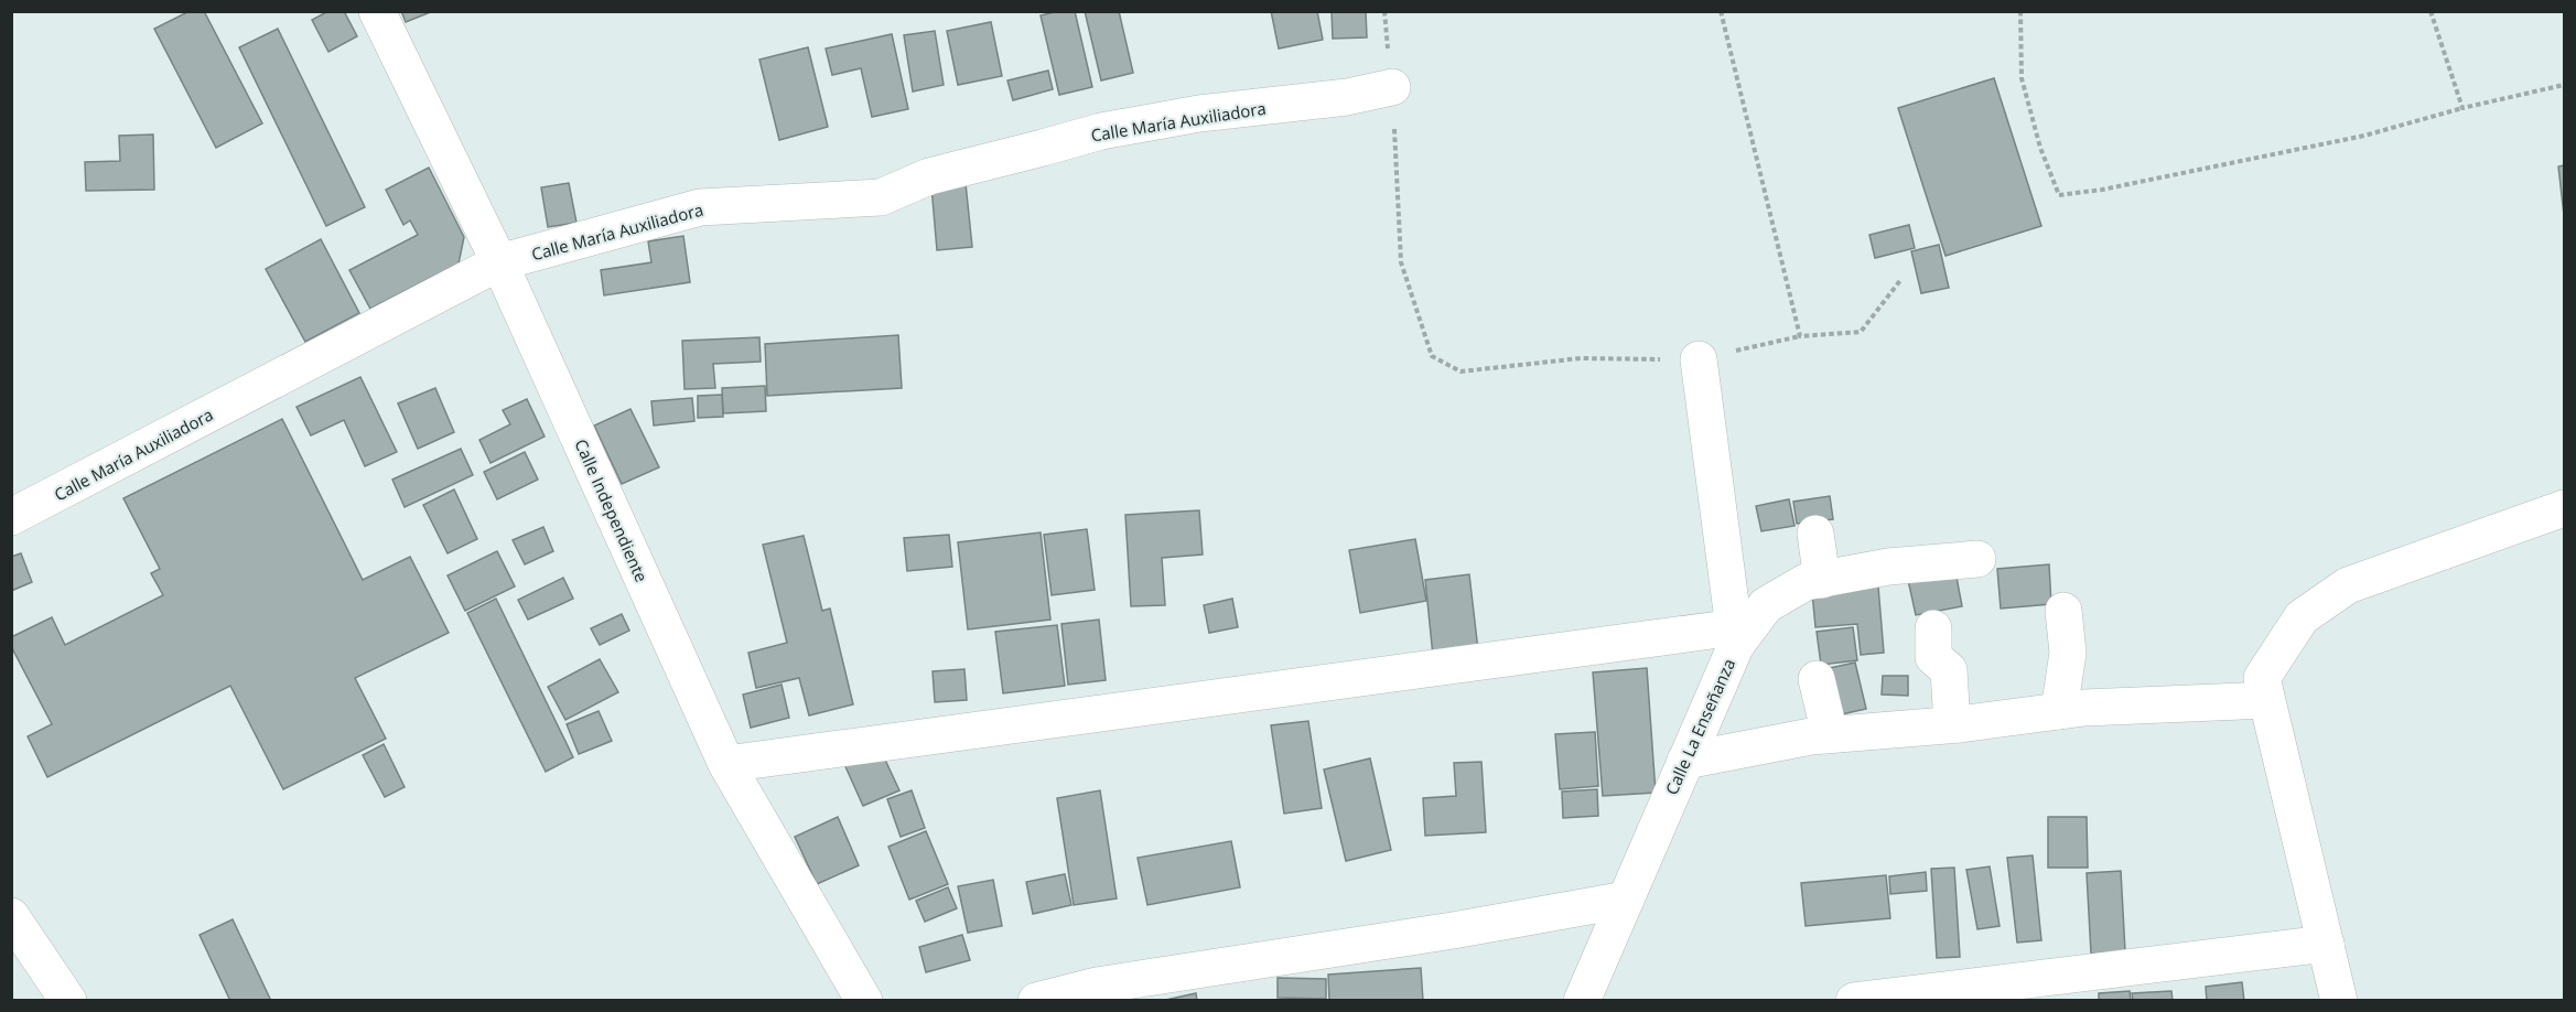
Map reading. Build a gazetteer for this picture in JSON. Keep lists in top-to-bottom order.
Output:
{
  "streets": {
    "street": ["Calle María Auxiliadora", "Calle Independiente", "Calle La Enseñanza"]
  },
  "crossings": [
    ["Calle María Auxiliadora", "Calle Independiente"]
  ]
}
